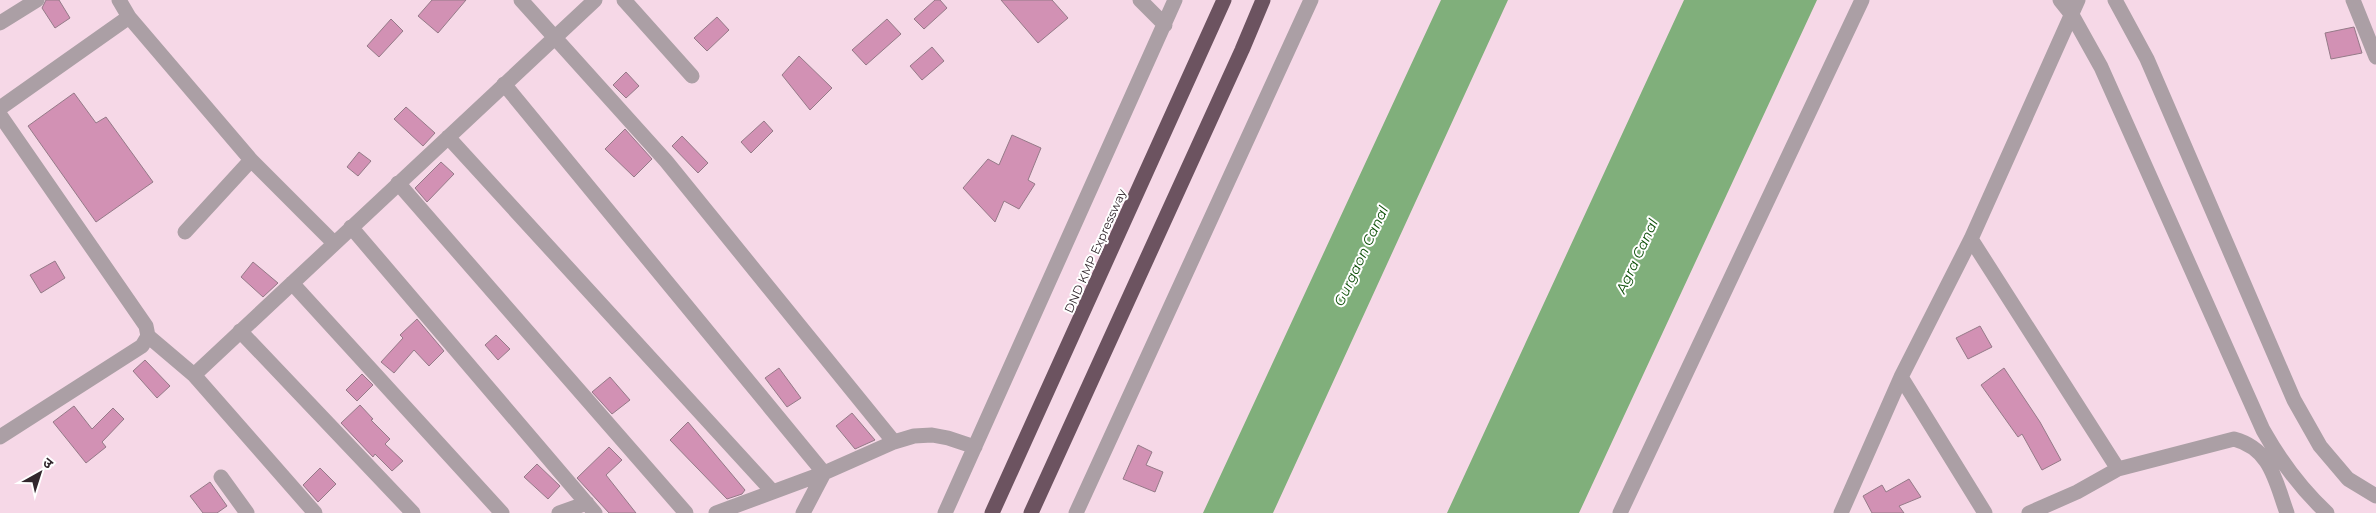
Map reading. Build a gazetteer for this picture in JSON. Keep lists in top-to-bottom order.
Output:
{
  "streets": {
    "highway": ["DND KMP Expressway"]
  },
  "water": ["Gurgaon Canal", "Agra Canal"],
  "north": "top right"
}
